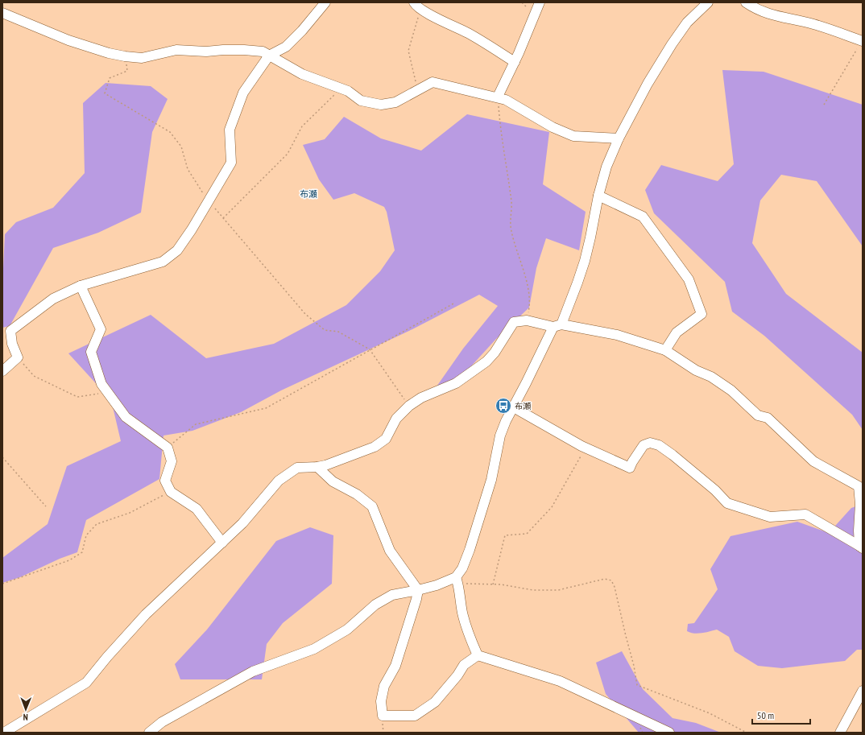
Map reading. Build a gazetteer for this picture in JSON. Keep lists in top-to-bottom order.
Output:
{
  "districts": ["布瀬"],
  "places": {
    "bus stop": ["布瀬"]
  },
  "scale_bar": "50 m",
  "north": "bottom"
}
